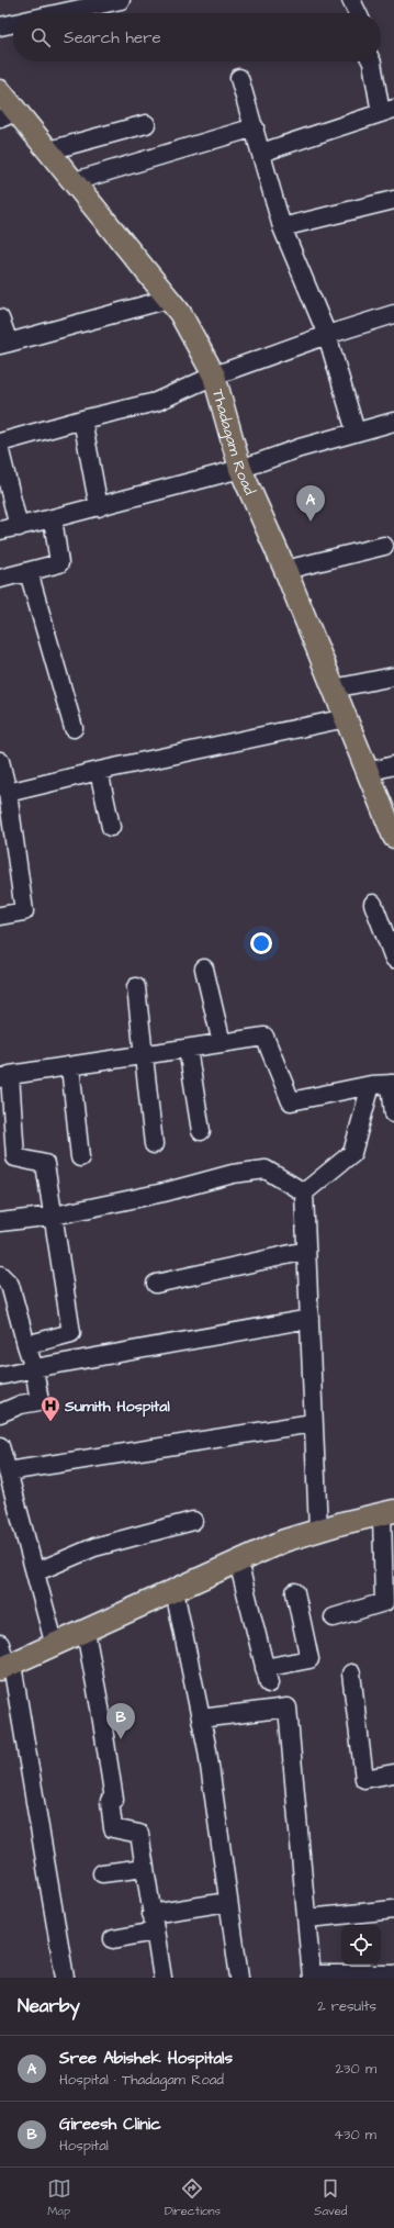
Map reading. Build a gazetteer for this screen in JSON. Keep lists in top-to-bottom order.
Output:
{
  "streets": {
    "main road": ["Thadagam Road"]
  },
  "places": {
    "hospital": ["Sumith Hospital"]
  },
  "page": {
    "search": "Search here",
    "pins": ["A", "B"],
    "heading": ["Nearby", "2 results"],
    "list": [
      {
        "mark": "A",
        "name": "Sree Abishek Hospitals",
        "note": "Hospital · Thadagam Road",
        "value": "230 m"
      },
      {
        "mark": "B",
        "name": "Gireesh Clinic",
        "note": "Hospital",
        "value": "430 m"
      }
    ],
    "nav": ["Map", "Directions", "Saved"]
  }
}
